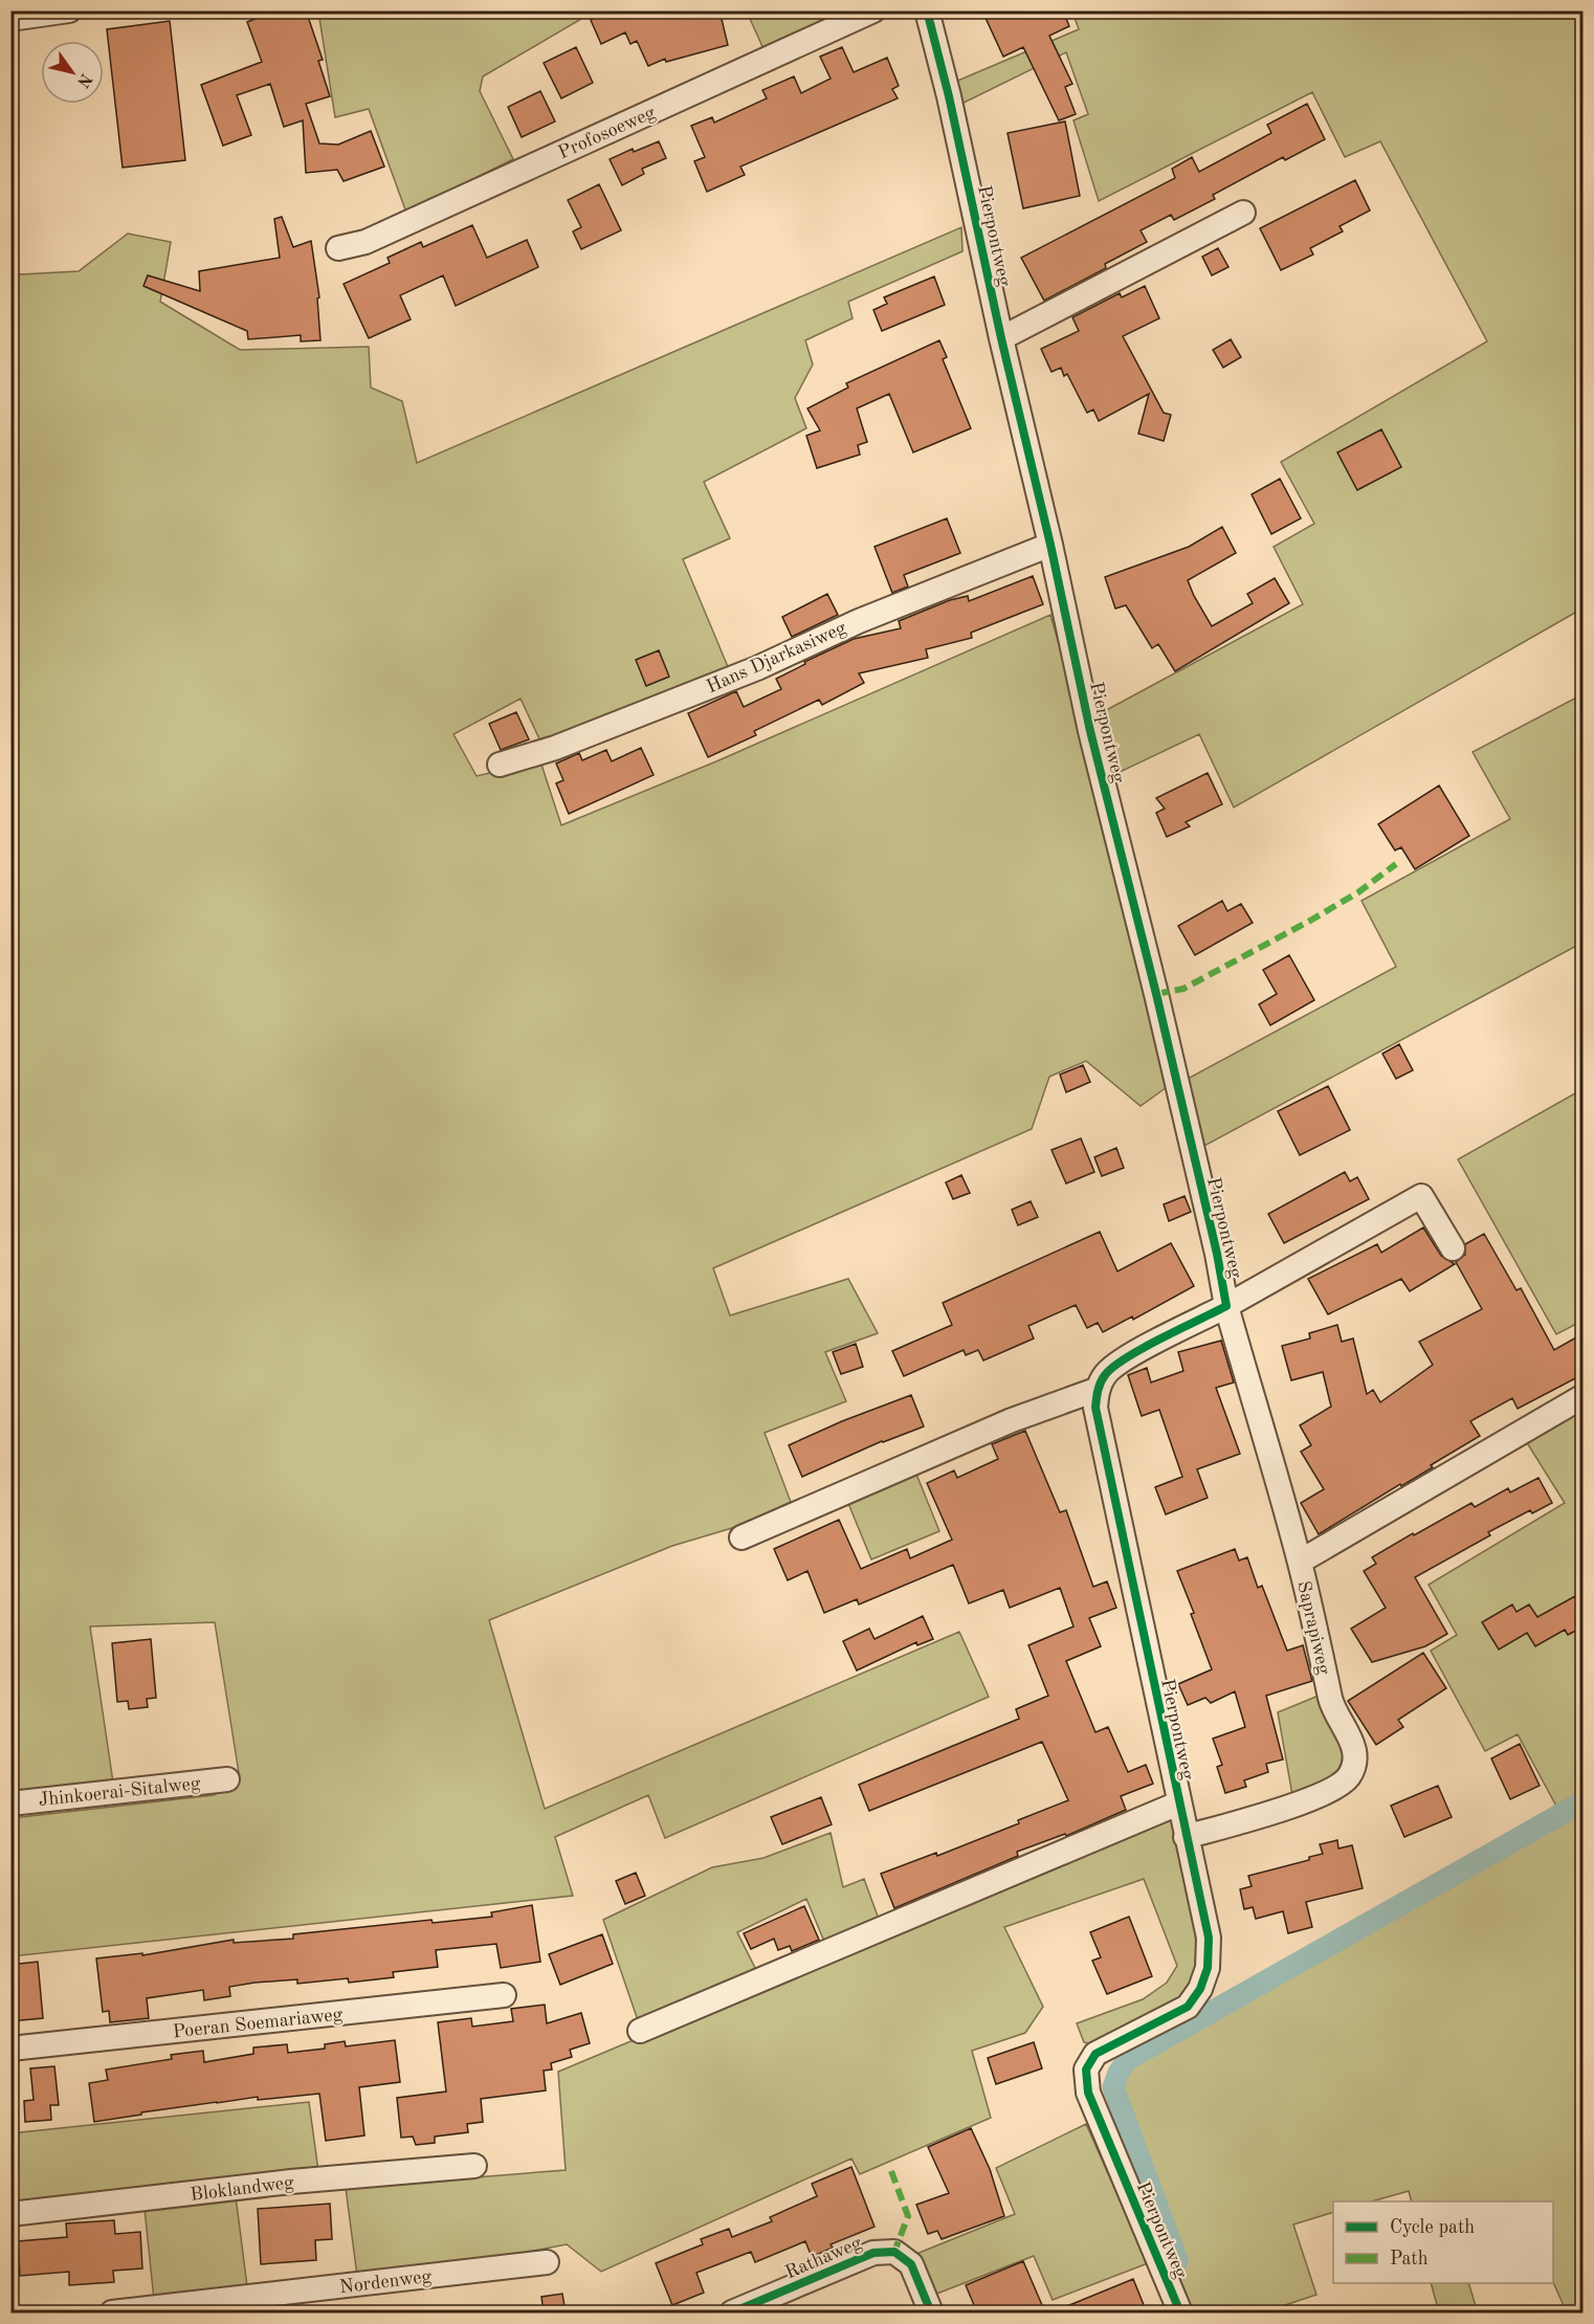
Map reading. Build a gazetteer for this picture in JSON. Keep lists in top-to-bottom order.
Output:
{
  "streets": {
    "street": [
      "Profosoeweg",
      "Pierpontweg",
      "Hans Djarkasiweg",
      "Saprapiweg",
      "Jhinkoerai-Sitalweg",
      "Poeran Soemariaweg",
      "Bloklandweg",
      "Rathaweg",
      "Nordenweg"
    ]
  },
  "crossings": [
    ["Pierpontweg", "Hans Djarkasiweg"],
    ["Pierpontweg", "Saprapiweg"]
  ],
  "legend": ["Cycle path", "Path"],
  "north": "bottom right"
}
